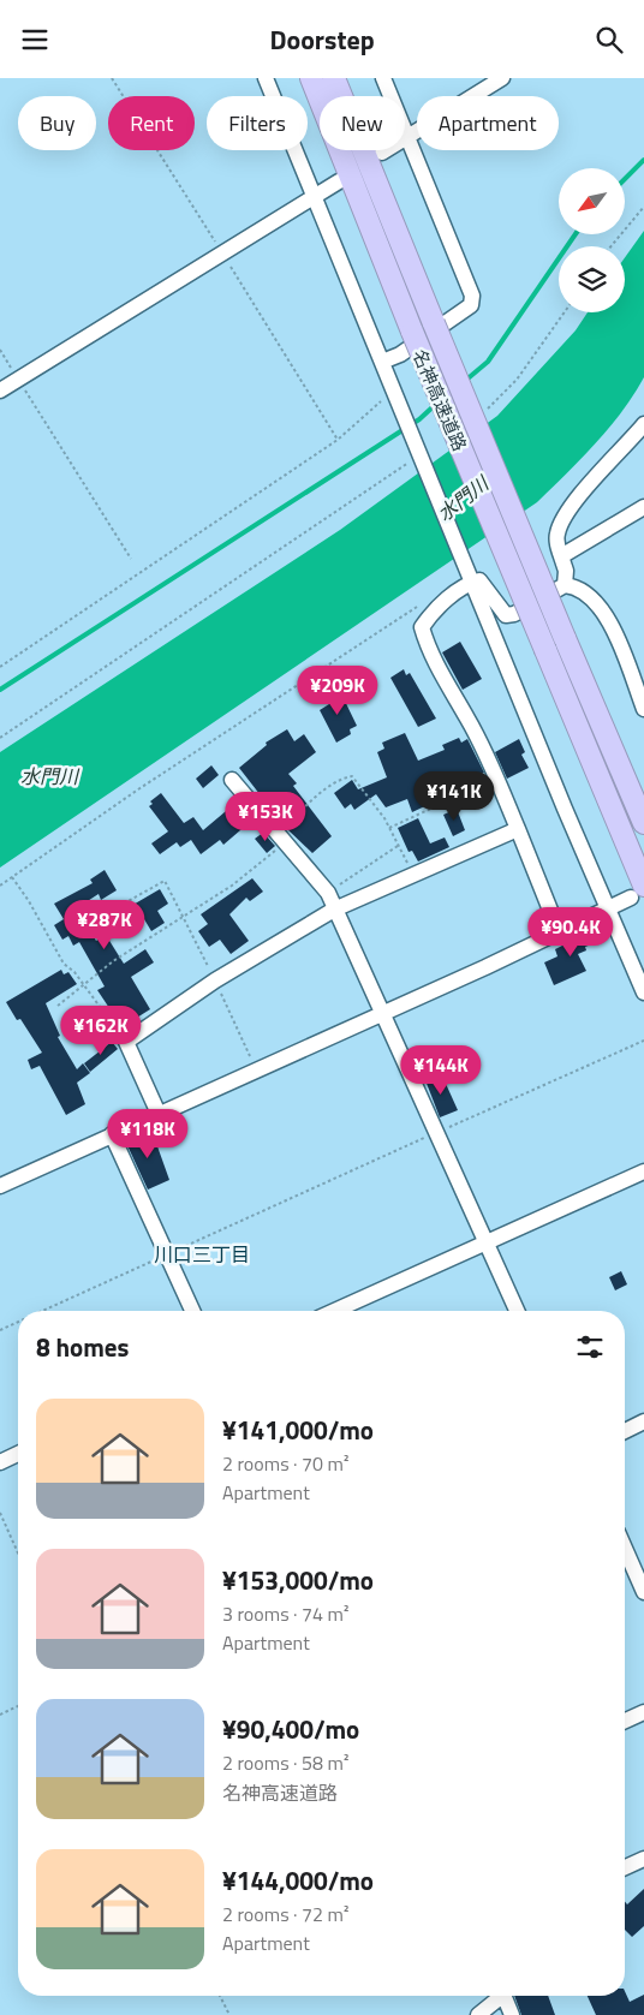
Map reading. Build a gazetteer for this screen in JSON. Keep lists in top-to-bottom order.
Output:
{
  "streets": {
    "highway": ["名神高速道路"]
  },
  "districts": ["川口三丁目"],
  "water": ["水門川"],
  "north": "bottom left",
  "page": {
    "header": "Doorstep",
    "chip": [
      "Buy",
      "Rent",
      "Filters",
      "New",
      "Apartment"
    ],
    "price": [
      "¥209K",
      "¥141K",
      "¥153K",
      "¥287K",
      "¥90.4K",
      "¥162K",
      "¥144K",
      "¥118K"
    ],
    "heading": "8 homes",
    "list": [
      {
        "name": "¥141,000/mo",
        "note": "2 rooms · 70 m² · Apartment"
      },
      {
        "name": "¥153,000/mo",
        "note": "3 rooms · 74 m² · Apartment"
      },
      {
        "name": "¥90,400/mo",
        "note": "2 rooms · 58 m² · 名神高速道路"
      },
      {
        "name": "¥144,000/mo",
        "note": "2 rooms · 72 m² · Apartment"
      }
    ]
  }
}
